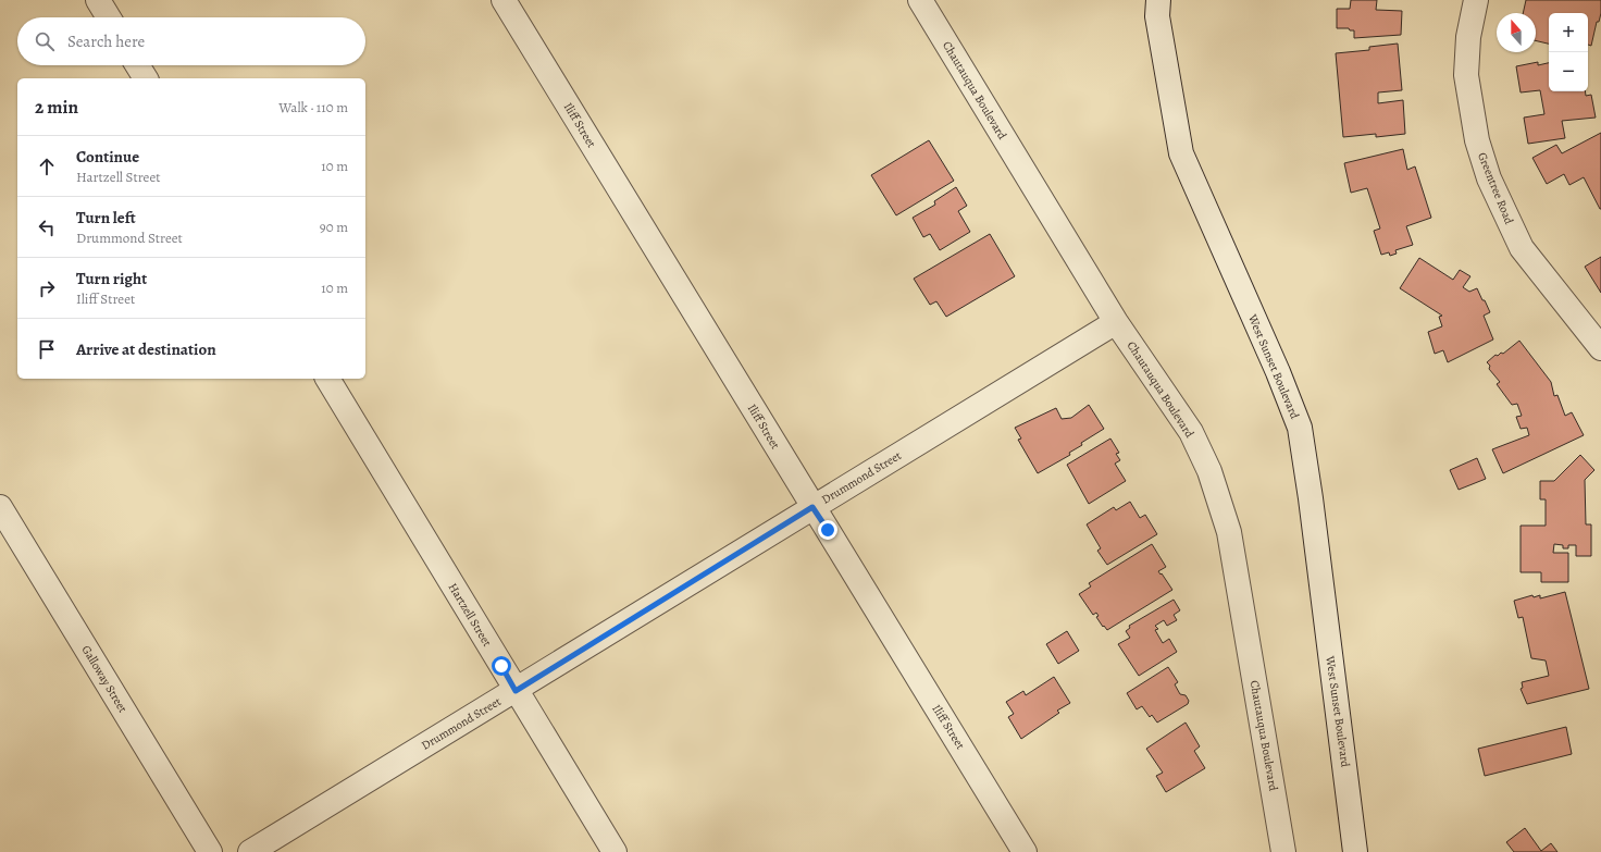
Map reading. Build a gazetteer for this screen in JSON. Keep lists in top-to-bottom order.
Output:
{
  "streets": {
    "street": [
      "Chautauqua Boulevard",
      "Iliff Street",
      "Greentree Road",
      "West Sunset Boulevard",
      "Drummond Street",
      "Hartzell Street",
      "Galloway Street"
    ]
  },
  "crossings": [
    ["Chautauqua Boulevard", "Drummond Street"],
    ["Iliff Street", "Drummond Street"],
    ["Drummond Street", "Hartzell Street"]
  ],
  "north": "top",
  "page": {
    "map_buttons": ["+", "−"],
    "search": "Search here",
    "heading": ["2 min", "Walk · 110 m"],
    "list": [
      ["Continue", "Hartzell Street", "10 m"],
      ["Turn left", "Drummond Street", "90 m"],
      ["Turn right", "Iliff Street", "10 m"],
      "Arrive at destination"
    ]
  }
}
